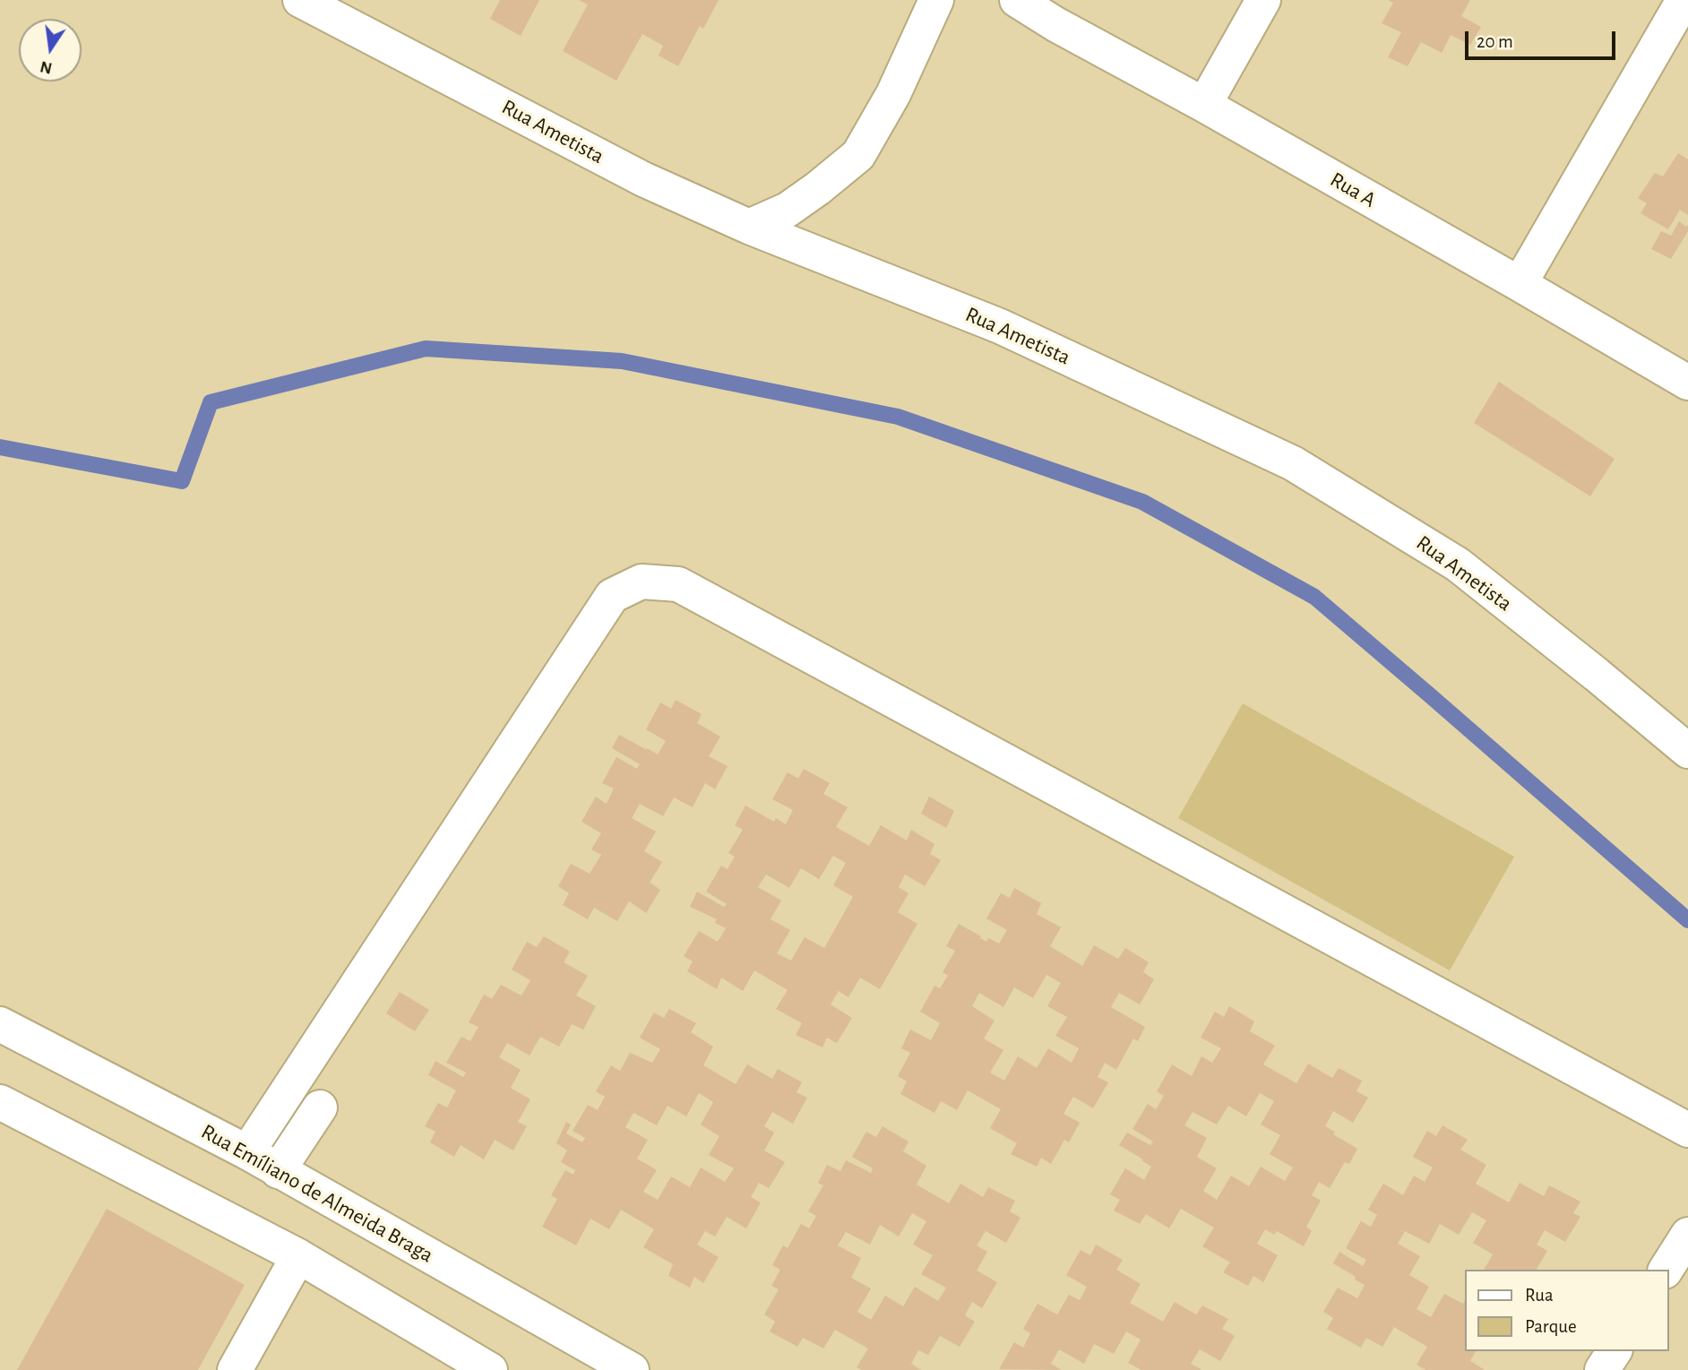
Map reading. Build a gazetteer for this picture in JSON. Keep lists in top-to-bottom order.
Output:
{
  "streets": {
    "street": ["Rua Ametista", "Rua A", "Rua Emíliano de Almeida Braga"]
  },
  "legend": ["Rua", "Parque"],
  "scale_bar": "20 m",
  "north": "bottom"
}
